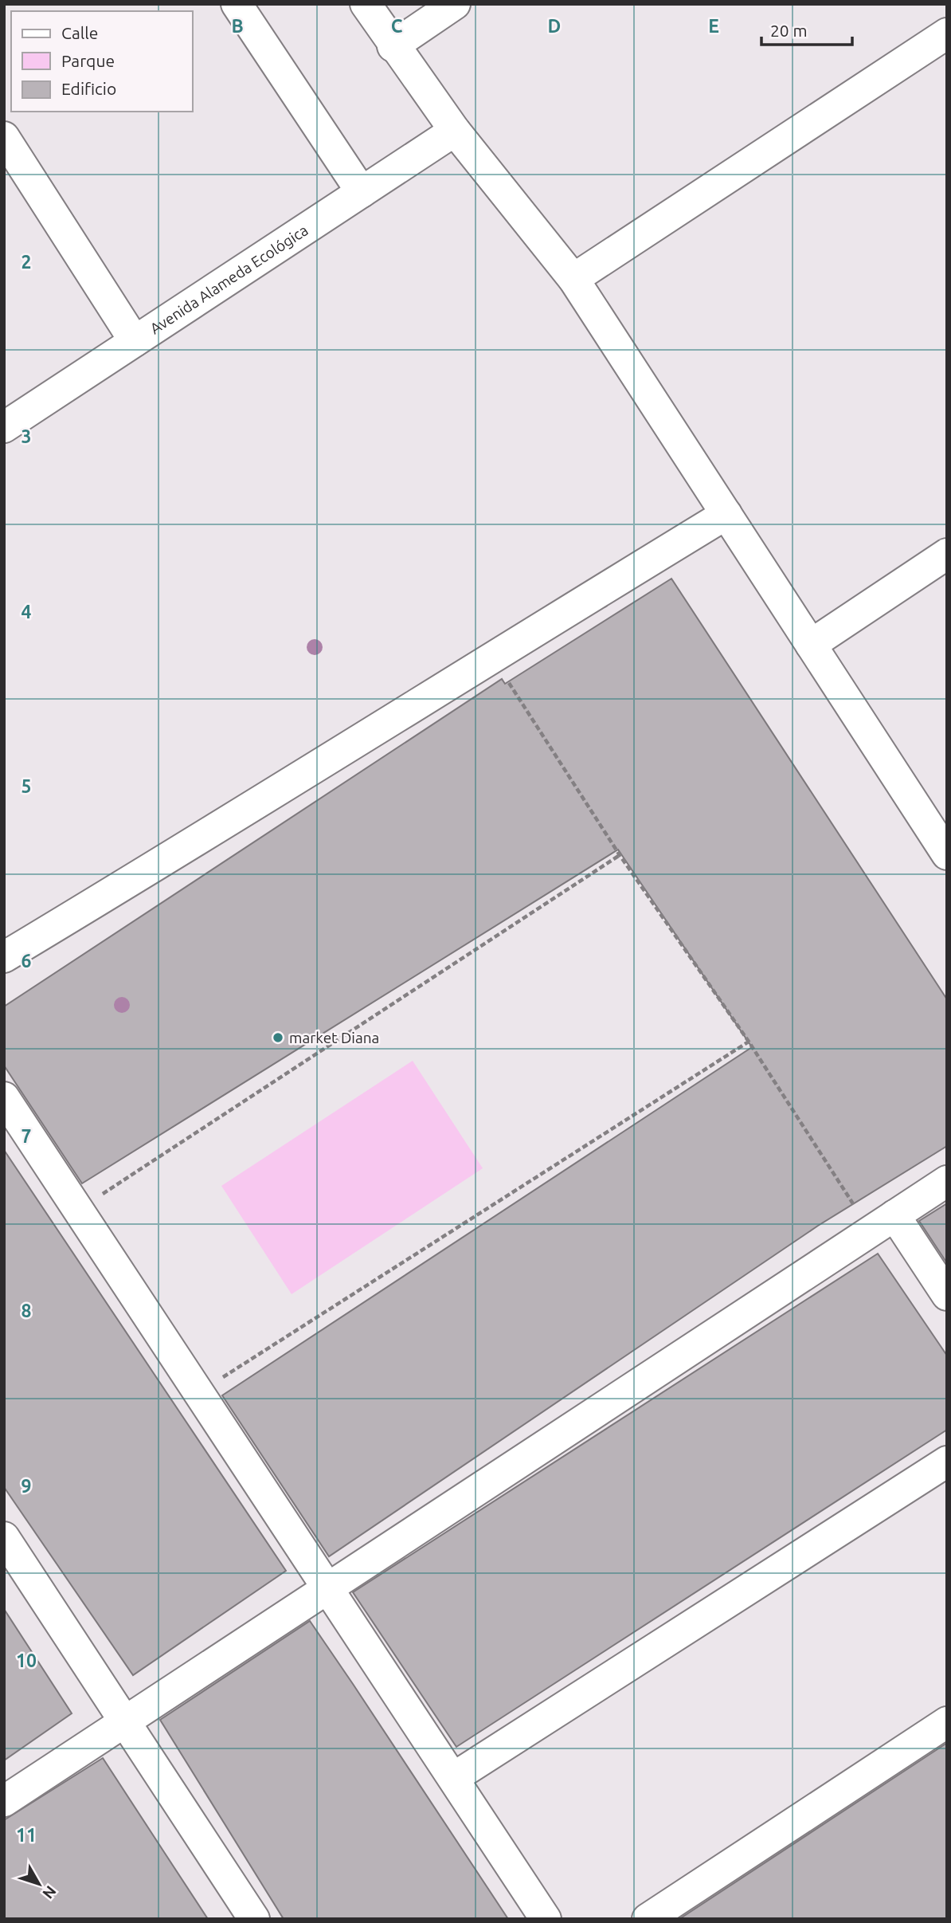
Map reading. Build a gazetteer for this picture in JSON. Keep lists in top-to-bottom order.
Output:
{
  "streets": {
    "street": ["Avenida Alameda Ecológica"]
  },
  "places": ["market Diana"],
  "legend": ["Calle", "Parque", "Edificio"],
  "scale_bar": "20 m",
  "north": "bottom right",
  "grid": {
    "columns": [
      "B",
      "C",
      "D",
      "E"
    ],
    "rows": [
      "2",
      "3",
      "4",
      "5",
      "6",
      "7",
      "8",
      "9",
      "10",
      "11"
    ]
  }
}
